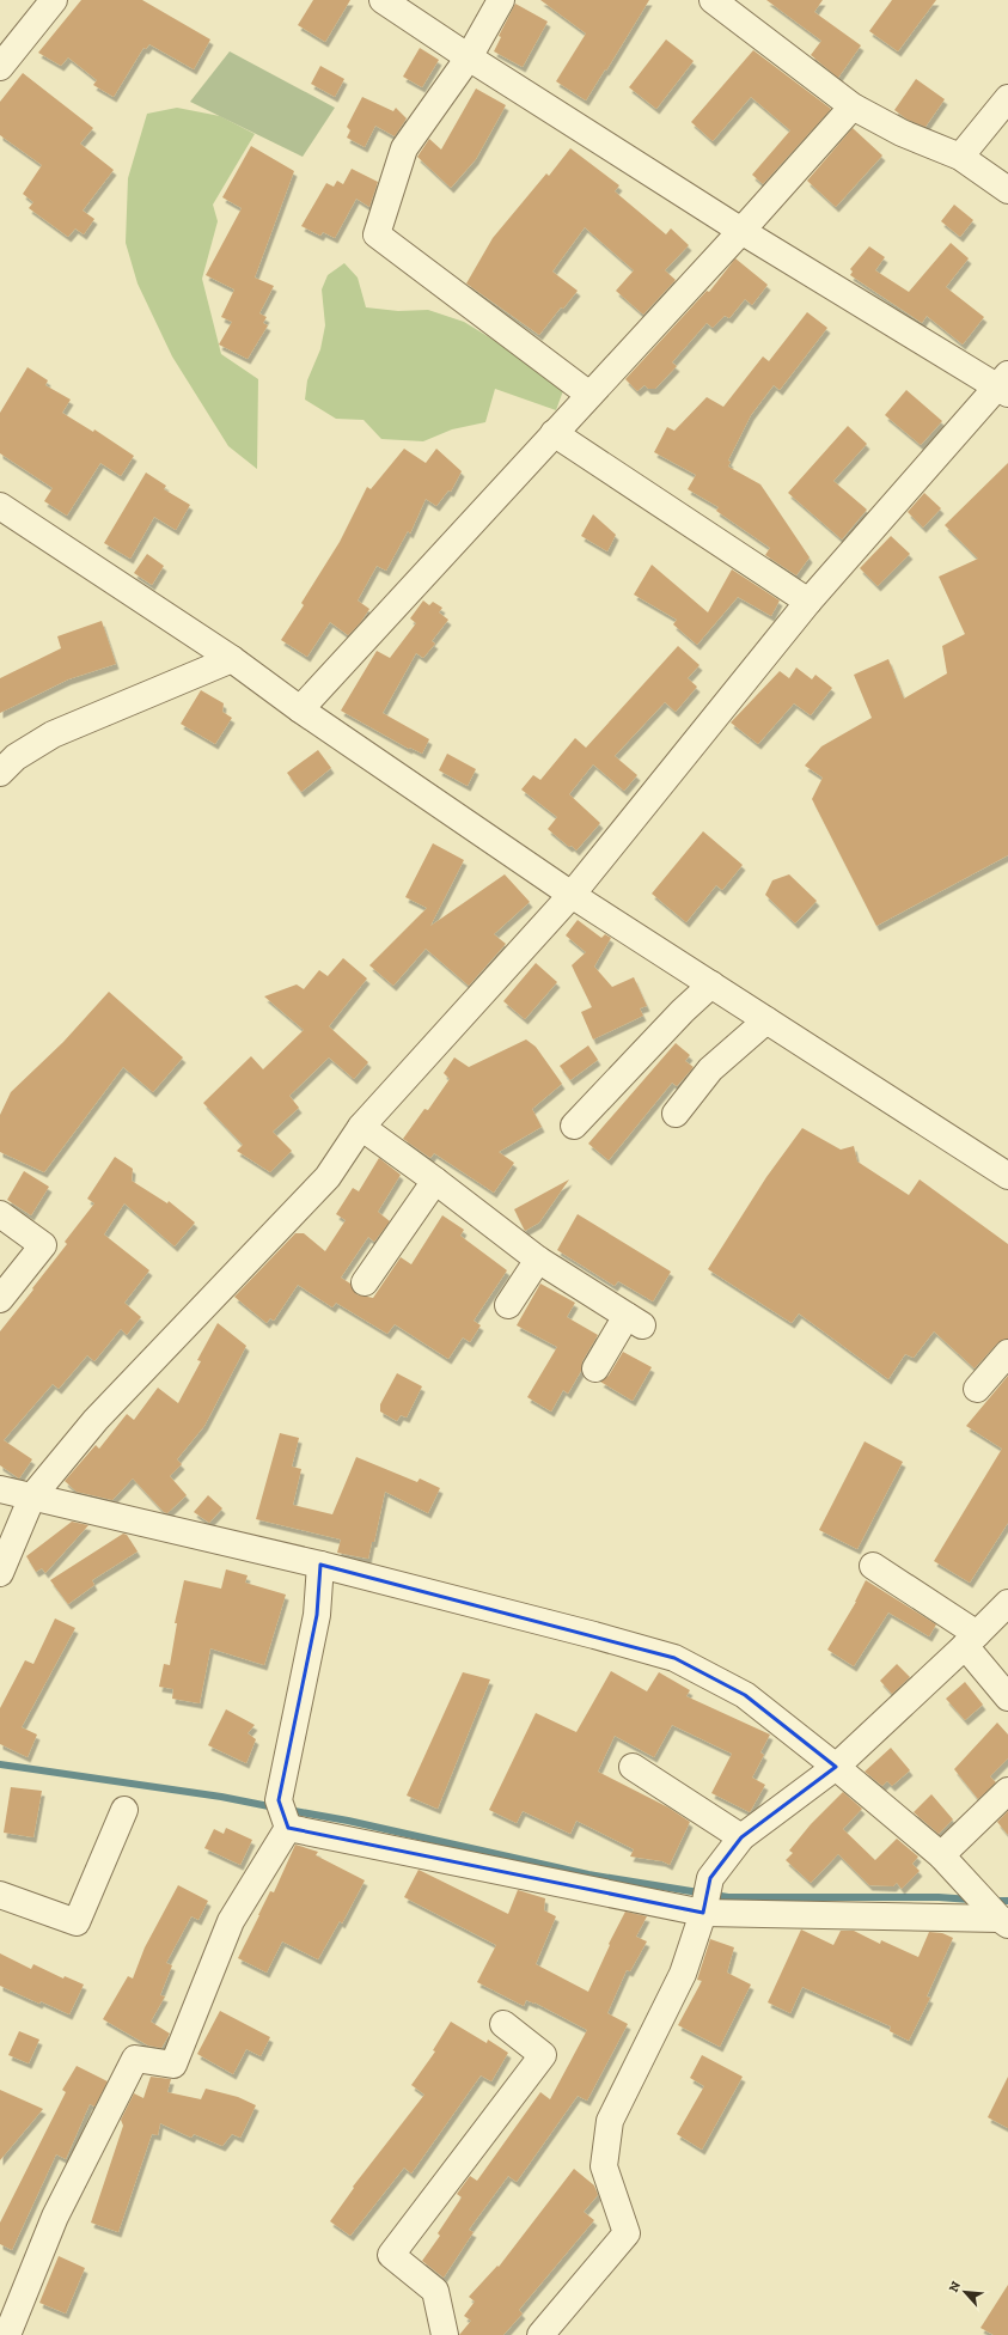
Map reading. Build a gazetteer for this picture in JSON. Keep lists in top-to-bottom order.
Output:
{
  "north": "top left"
}
